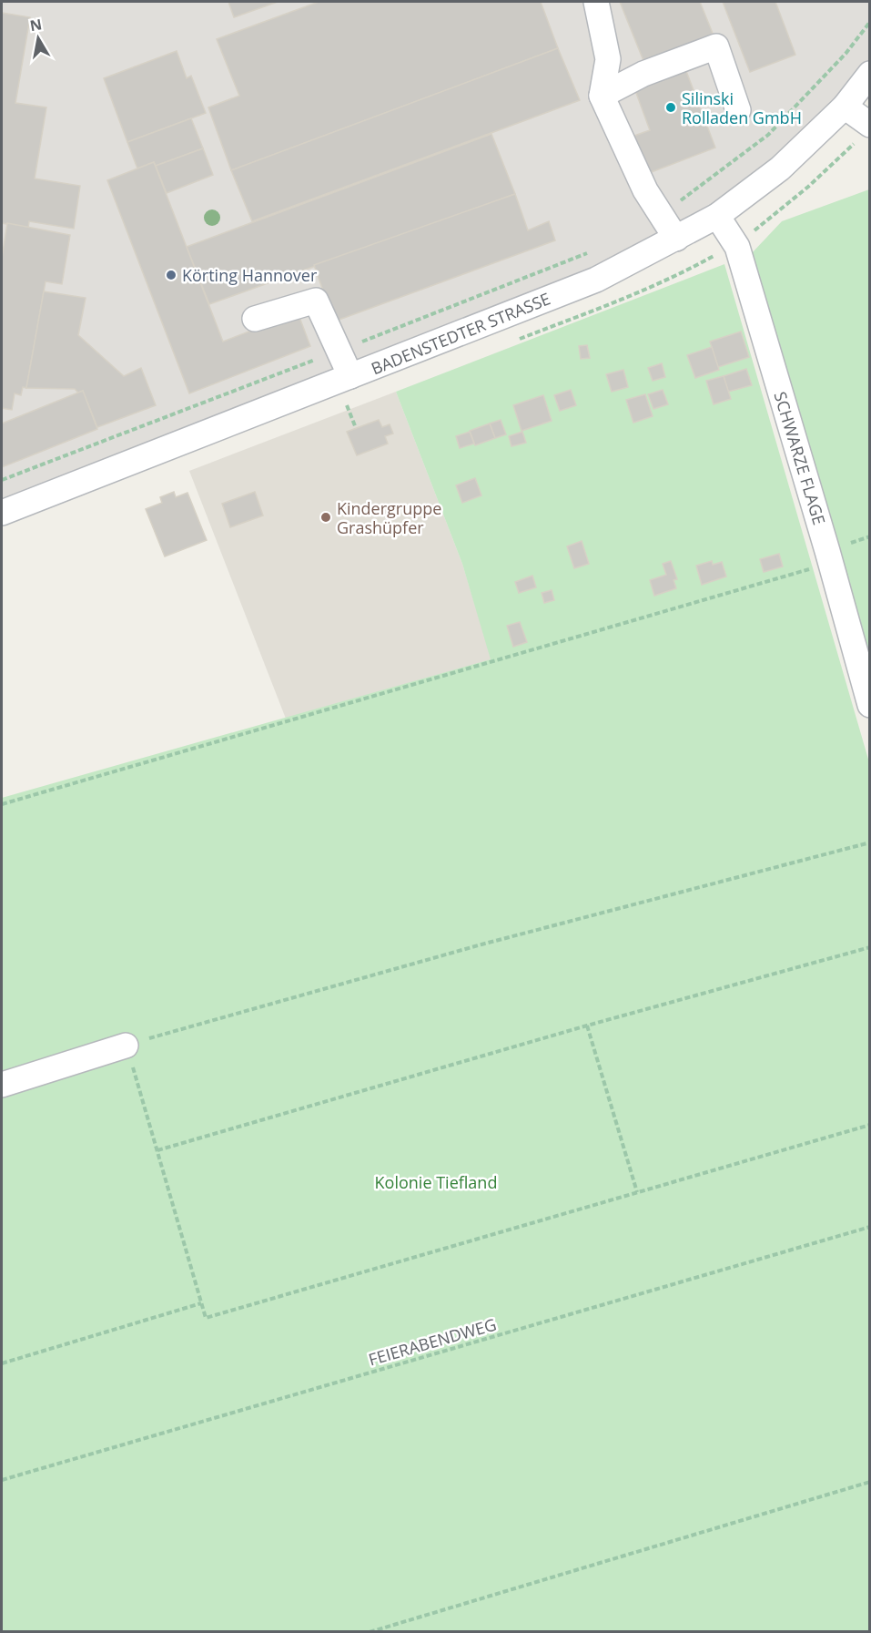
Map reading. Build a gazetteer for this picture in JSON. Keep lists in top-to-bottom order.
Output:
{
  "streets": {
    "street": ["BADENSTEDTER STRASSE", "SCHWARZE FLAGE"],
    "path": ["FEIERABENDWEG"]
  },
  "crossings": [
    ["BADENSTEDTER STRASSE", "SCHWARZE FLAGE"]
  ],
  "parks": ["Kolonie Tiefland"],
  "places": ["Silinski Rolladen GmbH", "Körting Hannover", "Kindergruppe Grashüpfer"],
  "north": "top"
}
